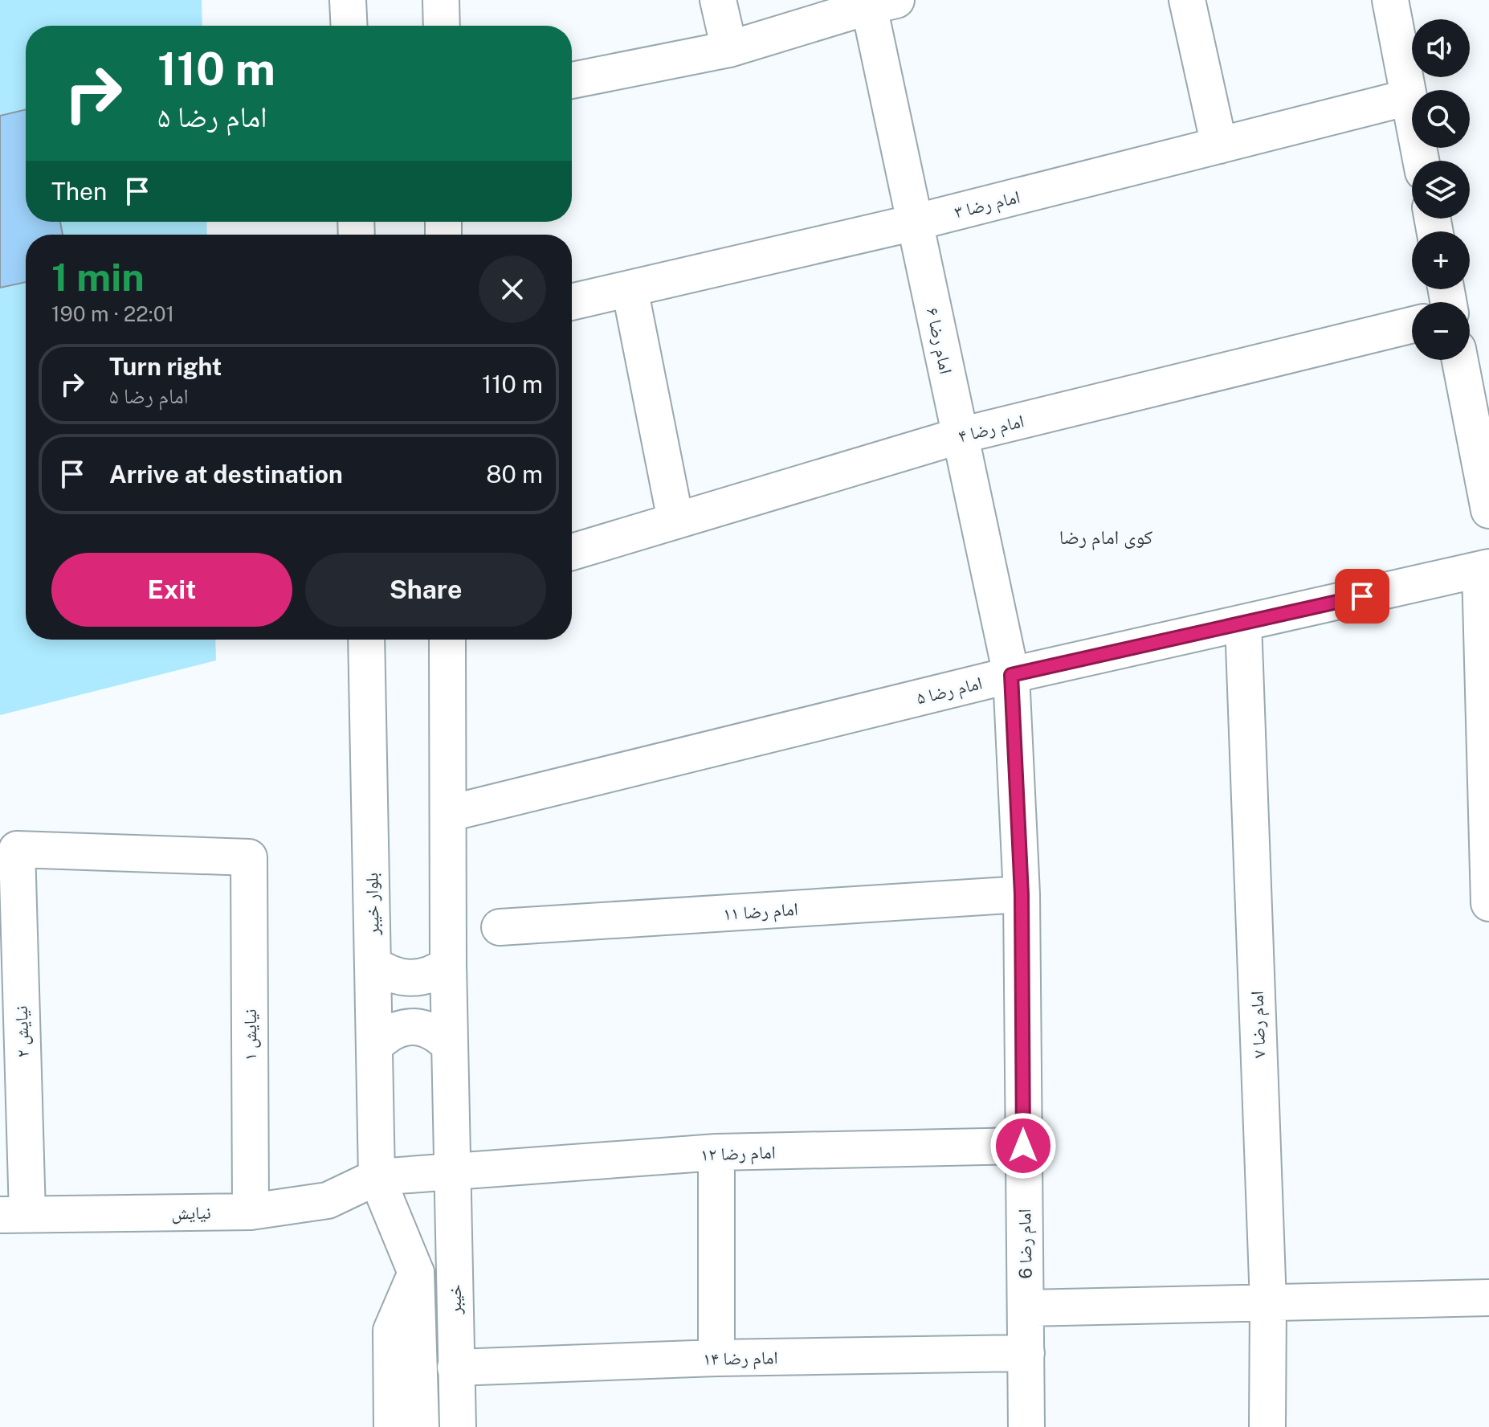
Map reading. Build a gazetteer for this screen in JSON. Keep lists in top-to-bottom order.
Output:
{
  "streets": {
    "street": [
      "امام رضا ۳",
      "امام رضا ۶",
      "امام رضا ۴",
      "امام رضا ۵",
      "بلوار خیبر",
      "امام رضا ۱۱",
      "امام رضا ۷",
      "نیایش ۲",
      "نیایش ۱",
      "امام رضا ۱۲",
      "نیایش",
      "امام رضا 6",
      "خیبر",
      "امام رضا ۱۴"
    ]
  },
  "crossings": [
    ["امام رضا ۳", "امام رضا ۶"],
    ["امام رضا ۶", "امام رضا ۴"],
    ["امام رضا ۶", "امام رضا ۵"],
    ["امام رضا ۶", "امام رضا 6"],
    ["امام رضا ۵", "امام رضا ۷"],
    ["امام رضا ۵", "امام رضا 6"],
    ["بلوار خیبر", "امام رضا ۱۲"],
    ["بلوار خیبر", "نیایش"],
    ["امام رضا ۱۱", "امام رضا 6"],
    ["نیایش ۲", "نیایش ۱"],
    ["نیایش ۲", "نیایش"],
    ["نیایش ۱", "نیایش"],
    ["امام رضا ۱۲", "نیایش"],
    ["امام رضا ۱۲", "امام رضا 6"],
    ["امام رضا ۱۲", "خیبر"],
    ["امام رضا 6", "امام رضا ۱۴"],
    ["خیبر", "امام رضا ۱۴"]
  ],
  "districts": ["کوی امام رضا"],
  "page": {
    "map_buttons": ["+", "−"],
    "turn": ["110 m", "امام رضا ۵"],
    "then": "Then",
    "heading": ["1 min", "190 m · 22:01"],
    "list": [
      {
        "name": "Turn right",
        "note": "امام رضا ۵",
        "value": "110 m"
      },
      {
        "name": "Arrive at destination",
        "value": "80 m"
      }
    ],
    "buttons": ["Exit", "Share"]
  }
}
